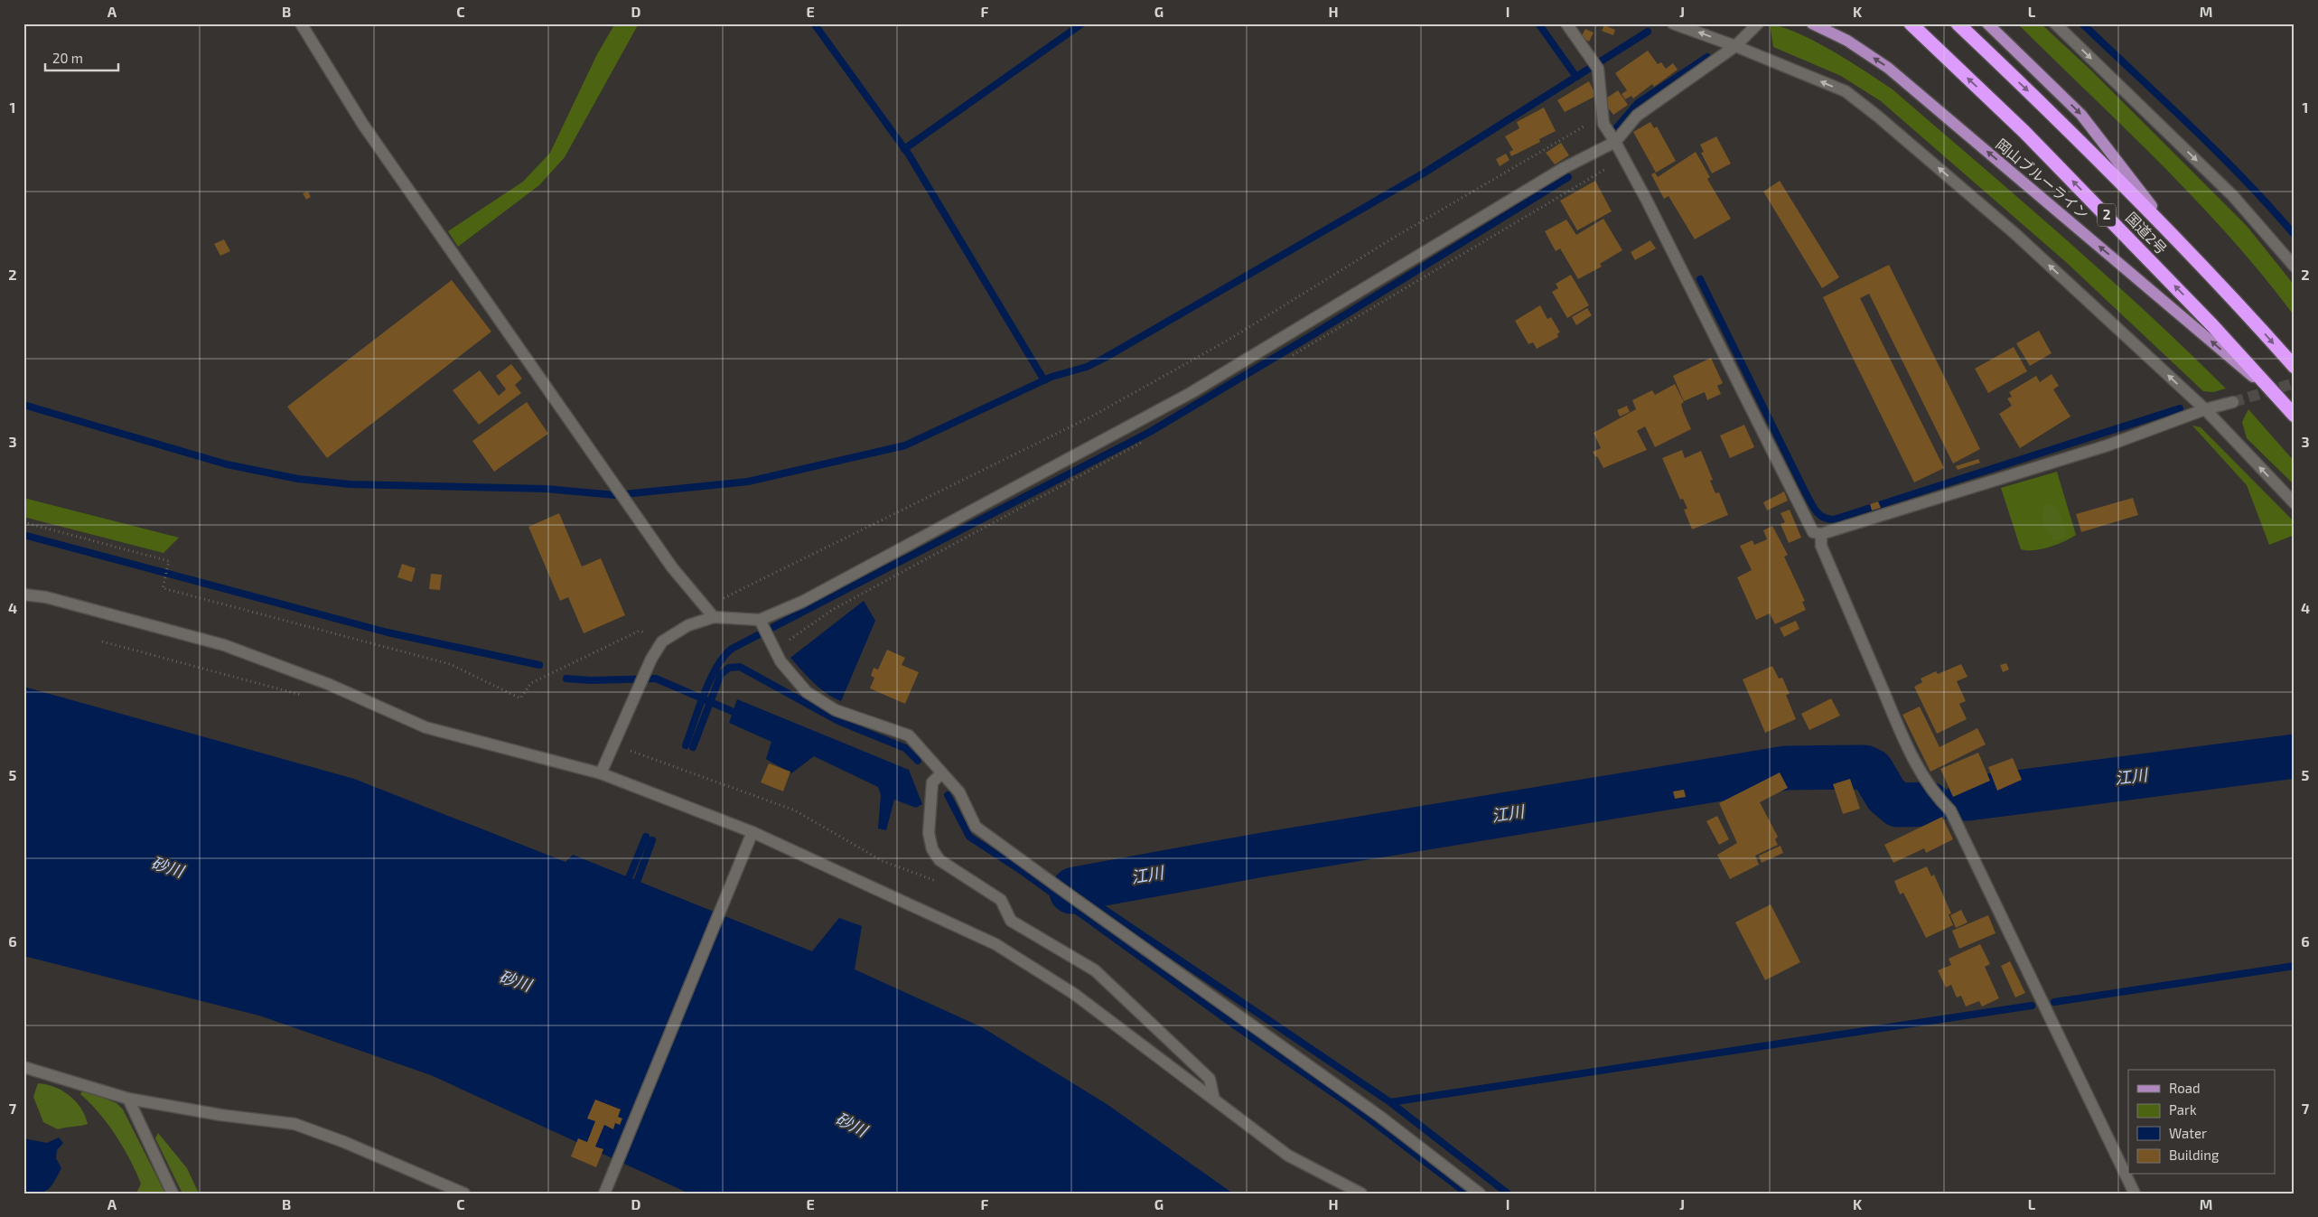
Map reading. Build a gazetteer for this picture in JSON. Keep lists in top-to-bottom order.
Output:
{
  "streets": {
    "highway": ["2", "国道2号"],
    "main road": ["岡山ブルーライン"]
  },
  "crossings": [
    ["岡山ブルーライン", "国道2号"]
  ],
  "water": ["江川", "砂川"],
  "legend": [
    "Road",
    "Park",
    "Water",
    "Building"
  ],
  "scale_bar": "20 m",
  "grid": {
    "columns": [
      "A",
      "B",
      "C",
      "D",
      "E",
      "F",
      "G",
      "H",
      "I",
      "J",
      "K",
      "L",
      "M"
    ],
    "rows": [
      "1",
      "2",
      "3",
      "4",
      "5",
      "6",
      "7"
    ]
  }
}
